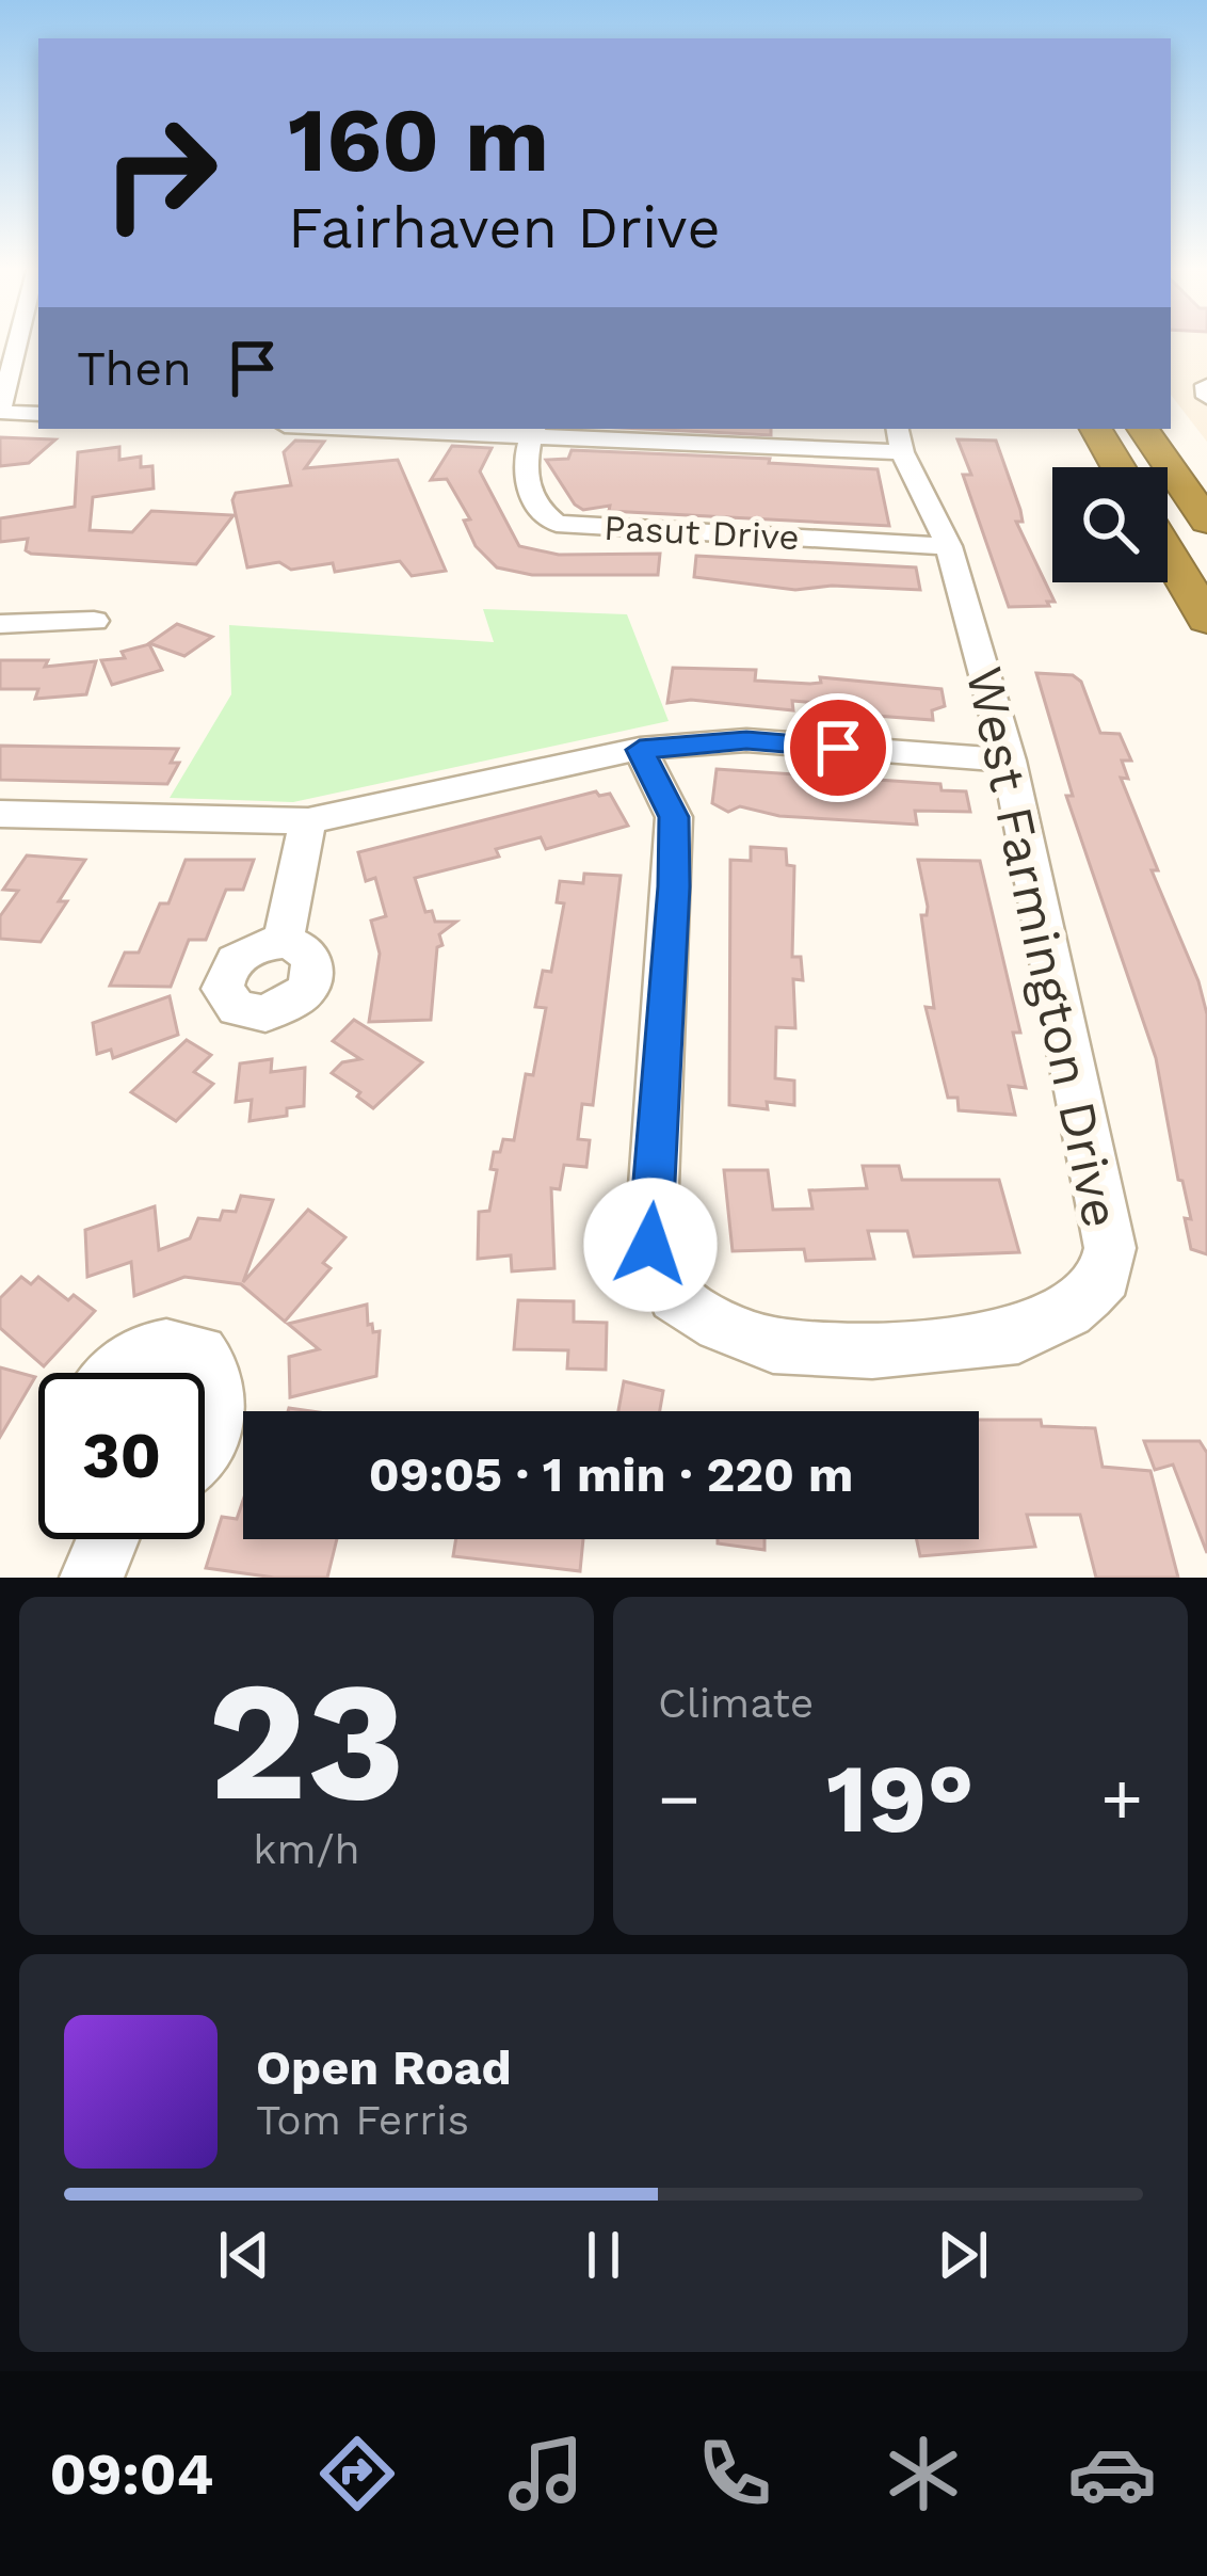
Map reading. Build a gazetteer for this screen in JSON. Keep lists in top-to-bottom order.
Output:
{
  "streets": {
    "street": ["Pasut Drive", "West Farmington Drive"]
  },
  "crossings": [
    ["Pasut Drive", "West Farmington Drive"]
  ],
  "page": {
    "turn": ["160 m", "Fairhaven Drive"],
    "then": "Then",
    "limit": "30",
    "trip": "09:05 · 1 min · 220 m",
    "tile": [
      ["23", "km/h"],
      "Climate"
    ],
    "heat": ["−", "19°", "+"],
    "song": ["Open Road", "Tom Ferris"],
    "tabs": "09:04"
  }
}
